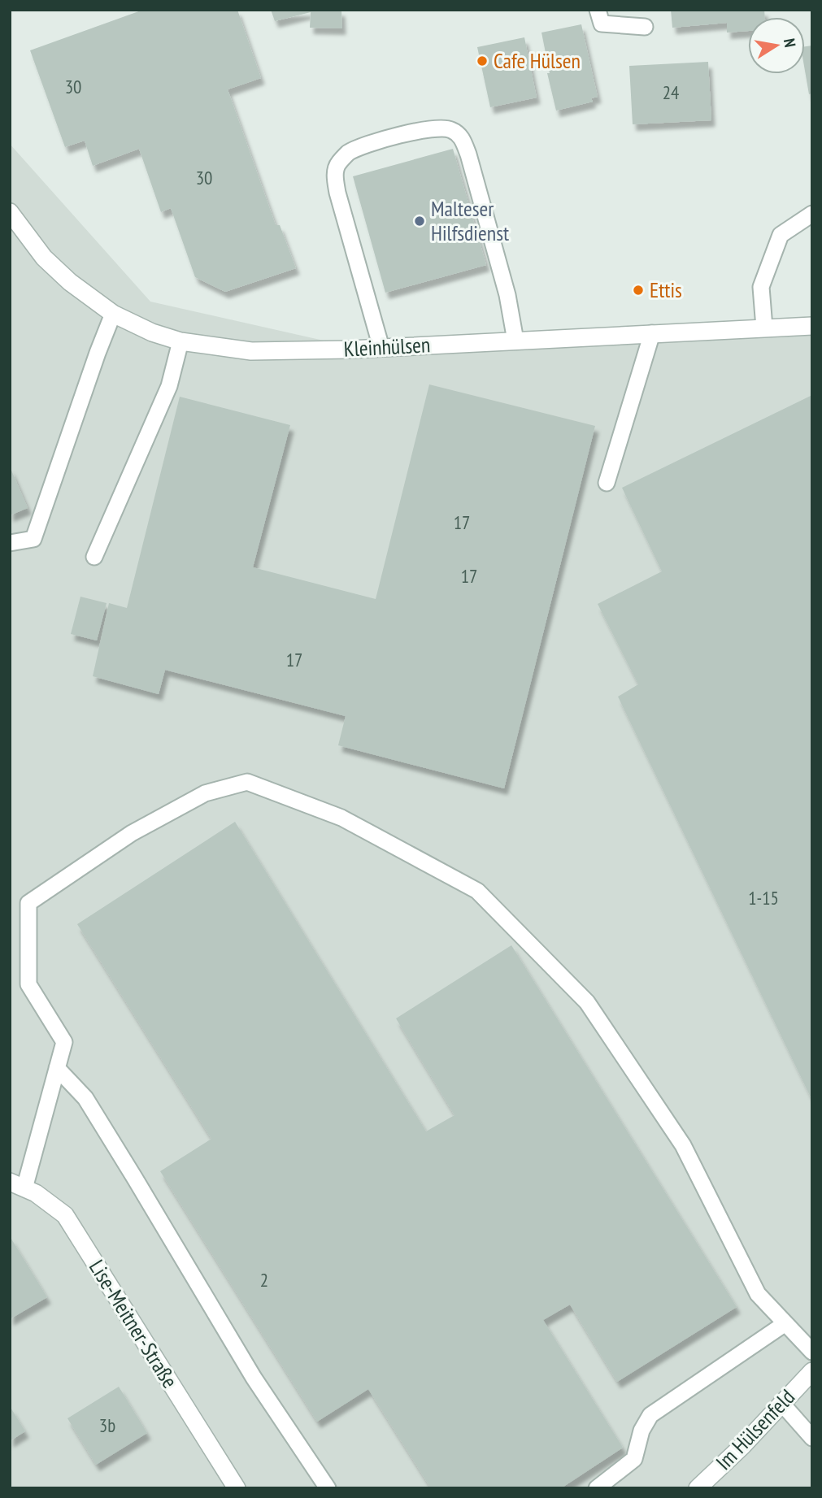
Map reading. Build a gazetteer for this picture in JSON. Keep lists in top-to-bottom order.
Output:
{
  "streets": {
    "street": ["Kleinhülsen", "Lise-Meitner-Straße", "Im Hülsenfeld"]
  },
  "places": ["Cafe Hülsen", "Malteser Hilfsdienst", "Ettis"],
  "house_numbers": [
    "30",
    "24",
    "30",
    "17",
    "17",
    "17",
    "1-15",
    "2",
    "3b"
  ],
  "north": "right"
}
